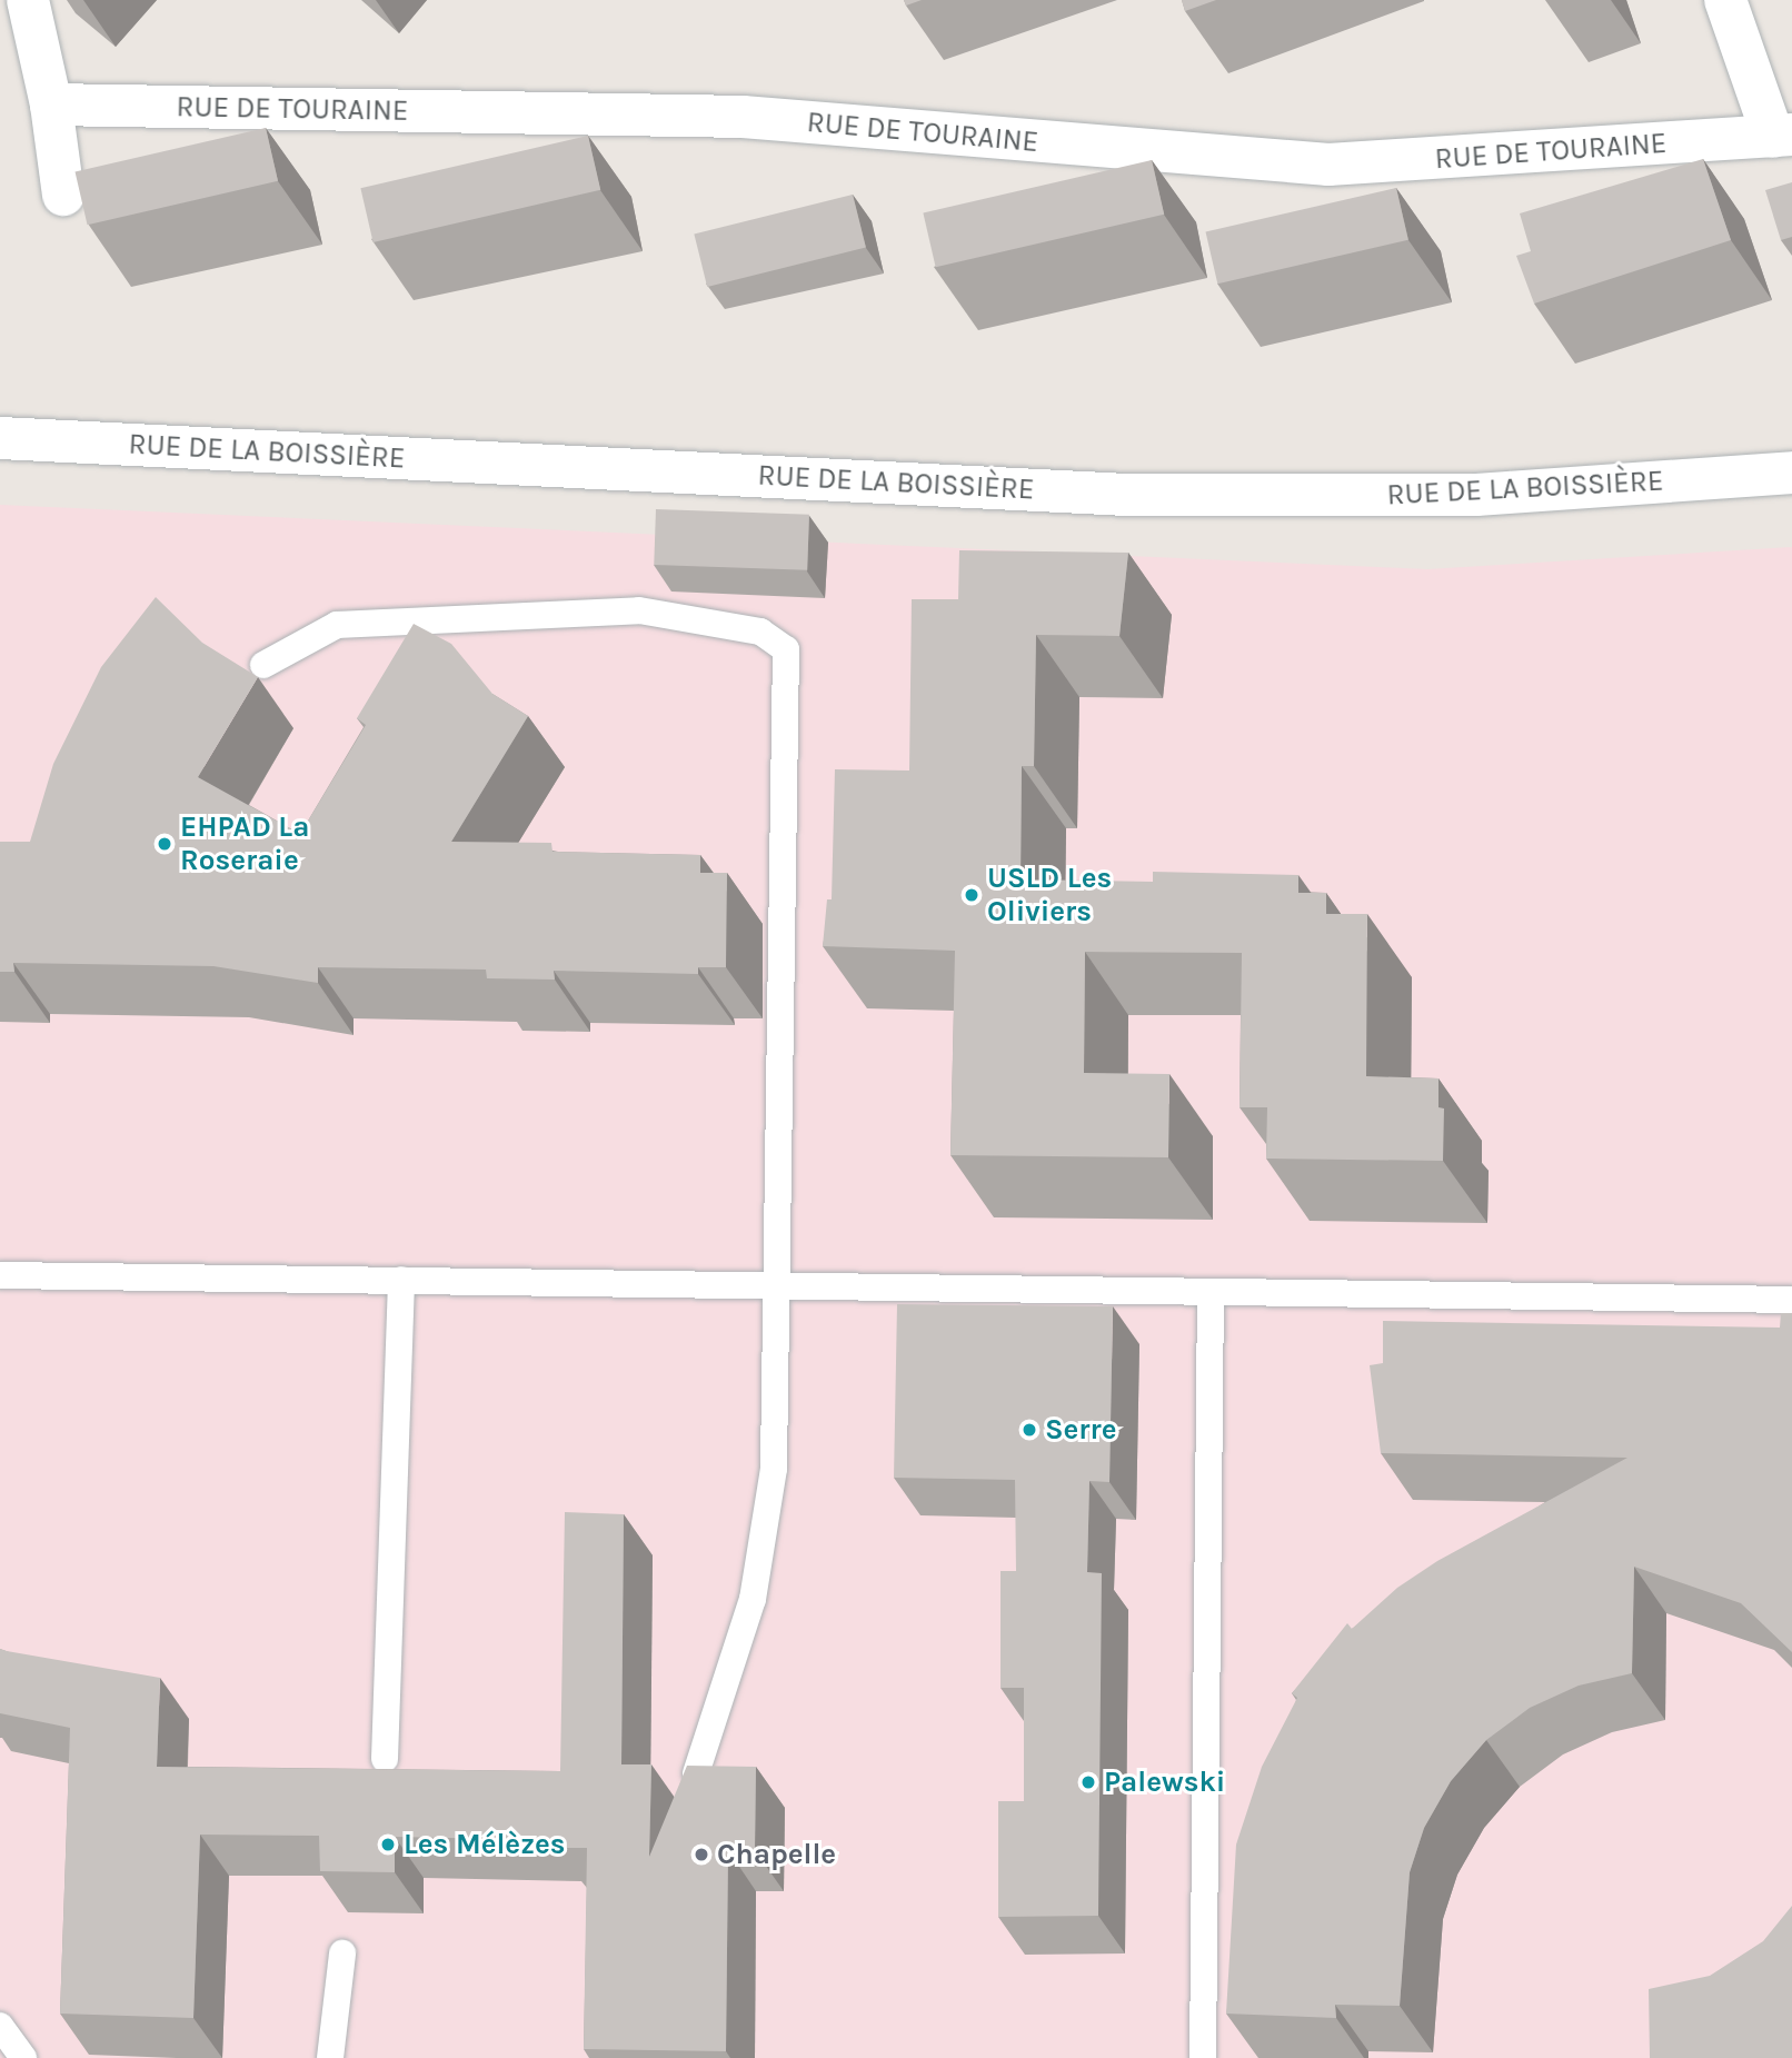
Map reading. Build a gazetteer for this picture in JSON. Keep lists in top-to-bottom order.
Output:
{
  "streets": {
    "street": ["RUE DE TOURAINE", "RUE DE LA BOISSIÈRE"]
  },
  "places": [
    "EHPAD La Roseraie",
    "USLD Les Oliviers",
    "Serre",
    "Palewski",
    "Les Mélèzes",
    "Chapelle"
  ]
}
